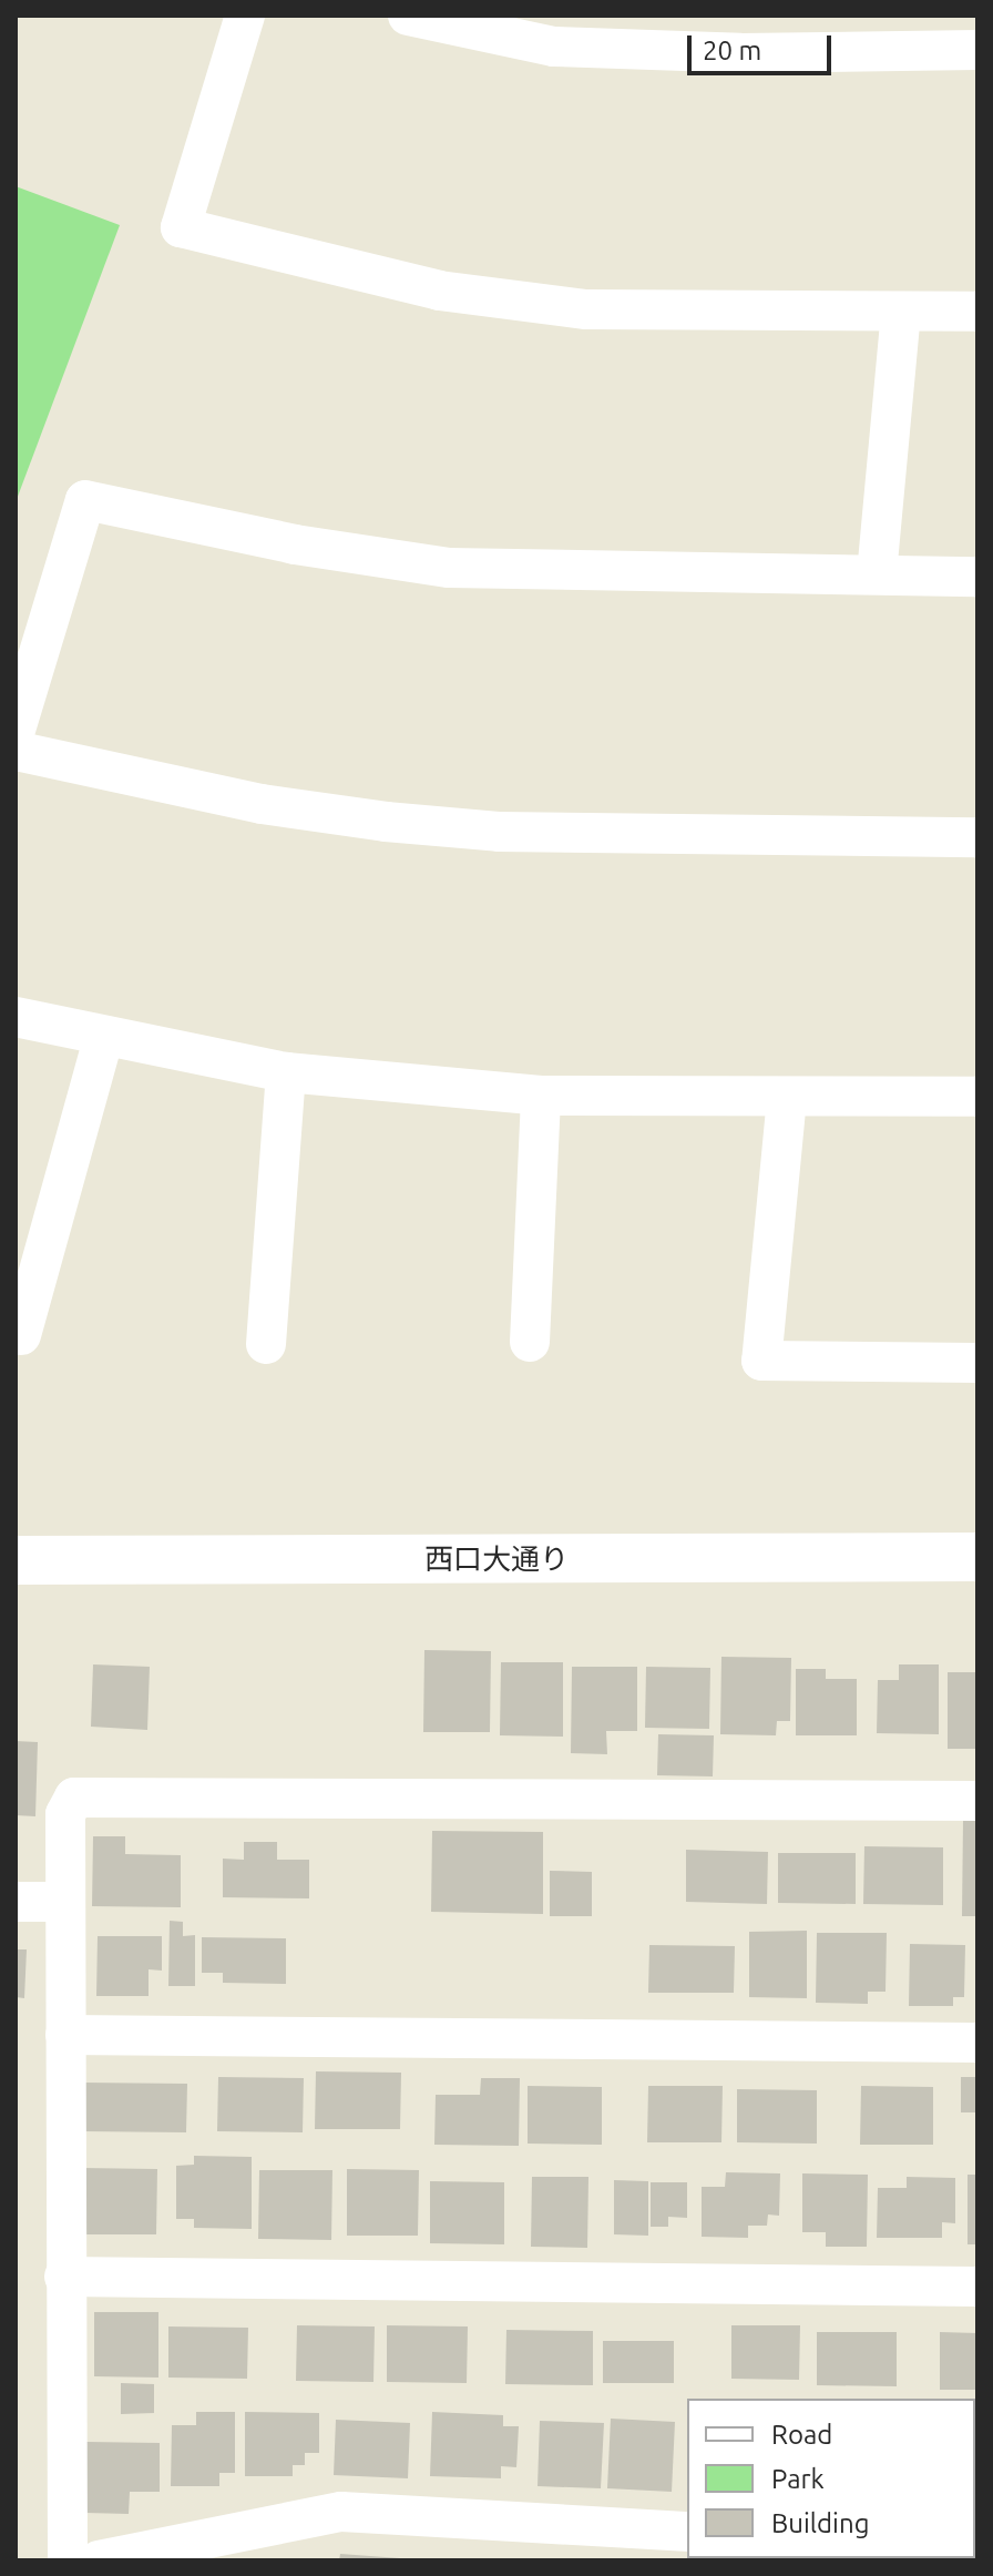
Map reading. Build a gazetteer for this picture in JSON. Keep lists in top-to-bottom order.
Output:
{
  "streets": {
    "street": ["西口大通り"]
  },
  "legend": ["Road", "Park", "Building"],
  "scale_bar": "20 m"
}
